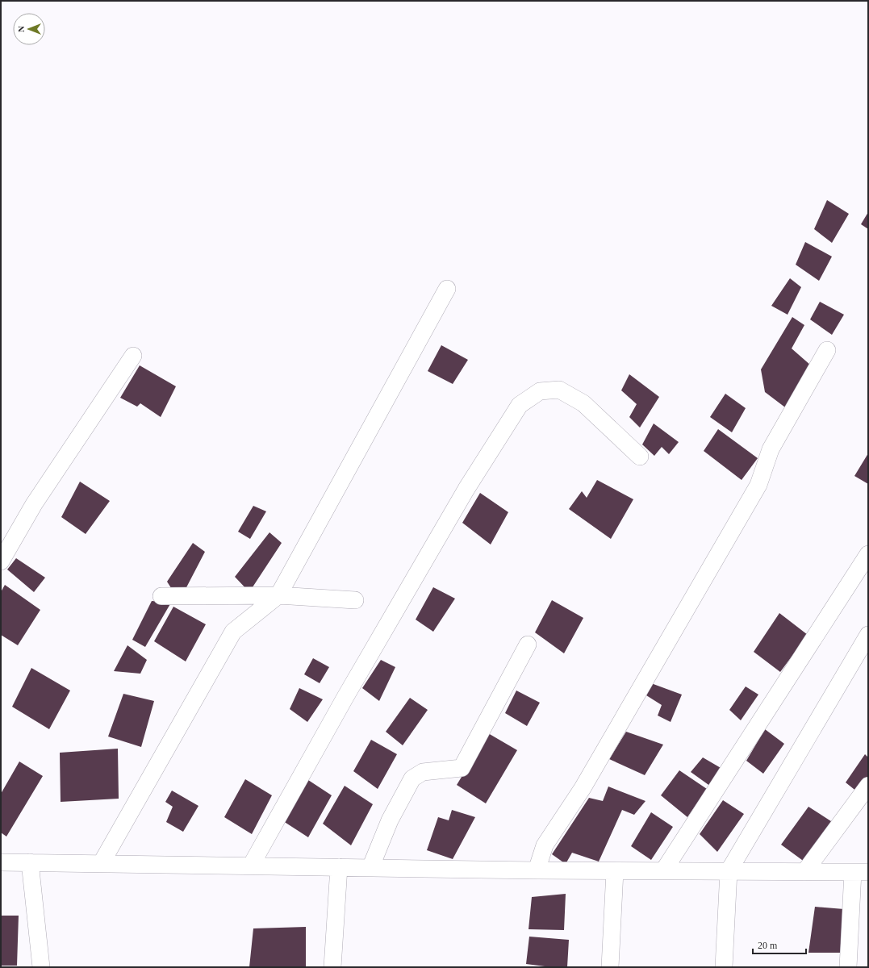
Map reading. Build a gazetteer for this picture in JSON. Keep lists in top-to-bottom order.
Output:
{
  "scale_bar": "20 m",
  "north": "left"
}
